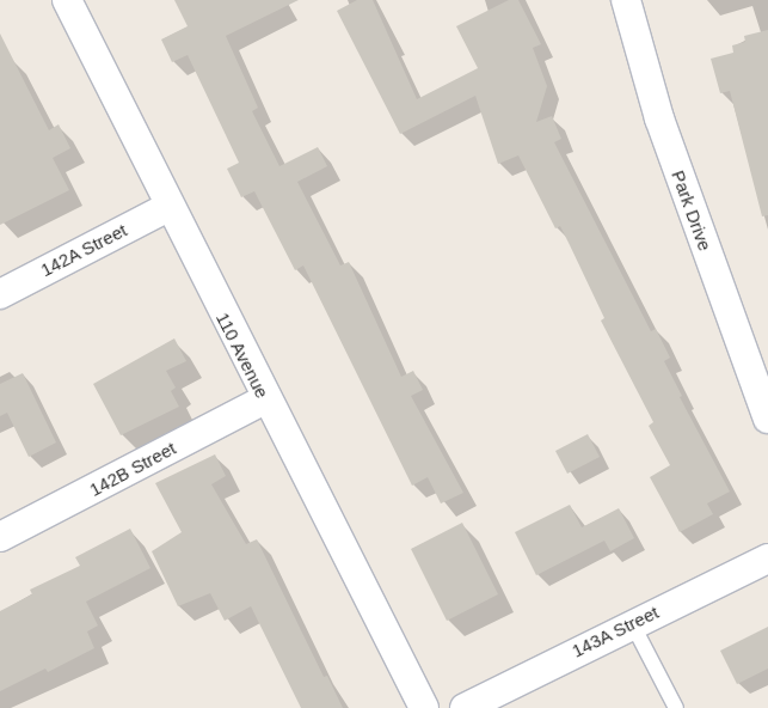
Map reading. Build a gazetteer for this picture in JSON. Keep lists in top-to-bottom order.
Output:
{
  "streets": {
    "street": [
      "Park Drive",
      "142A Street",
      "110 Avenue",
      "142B Street",
      "143A Street"
    ]
  },
  "crossings": [
    ["142A Street", "110 Avenue"],
    ["110 Avenue", "142B Street"]
  ]
}
